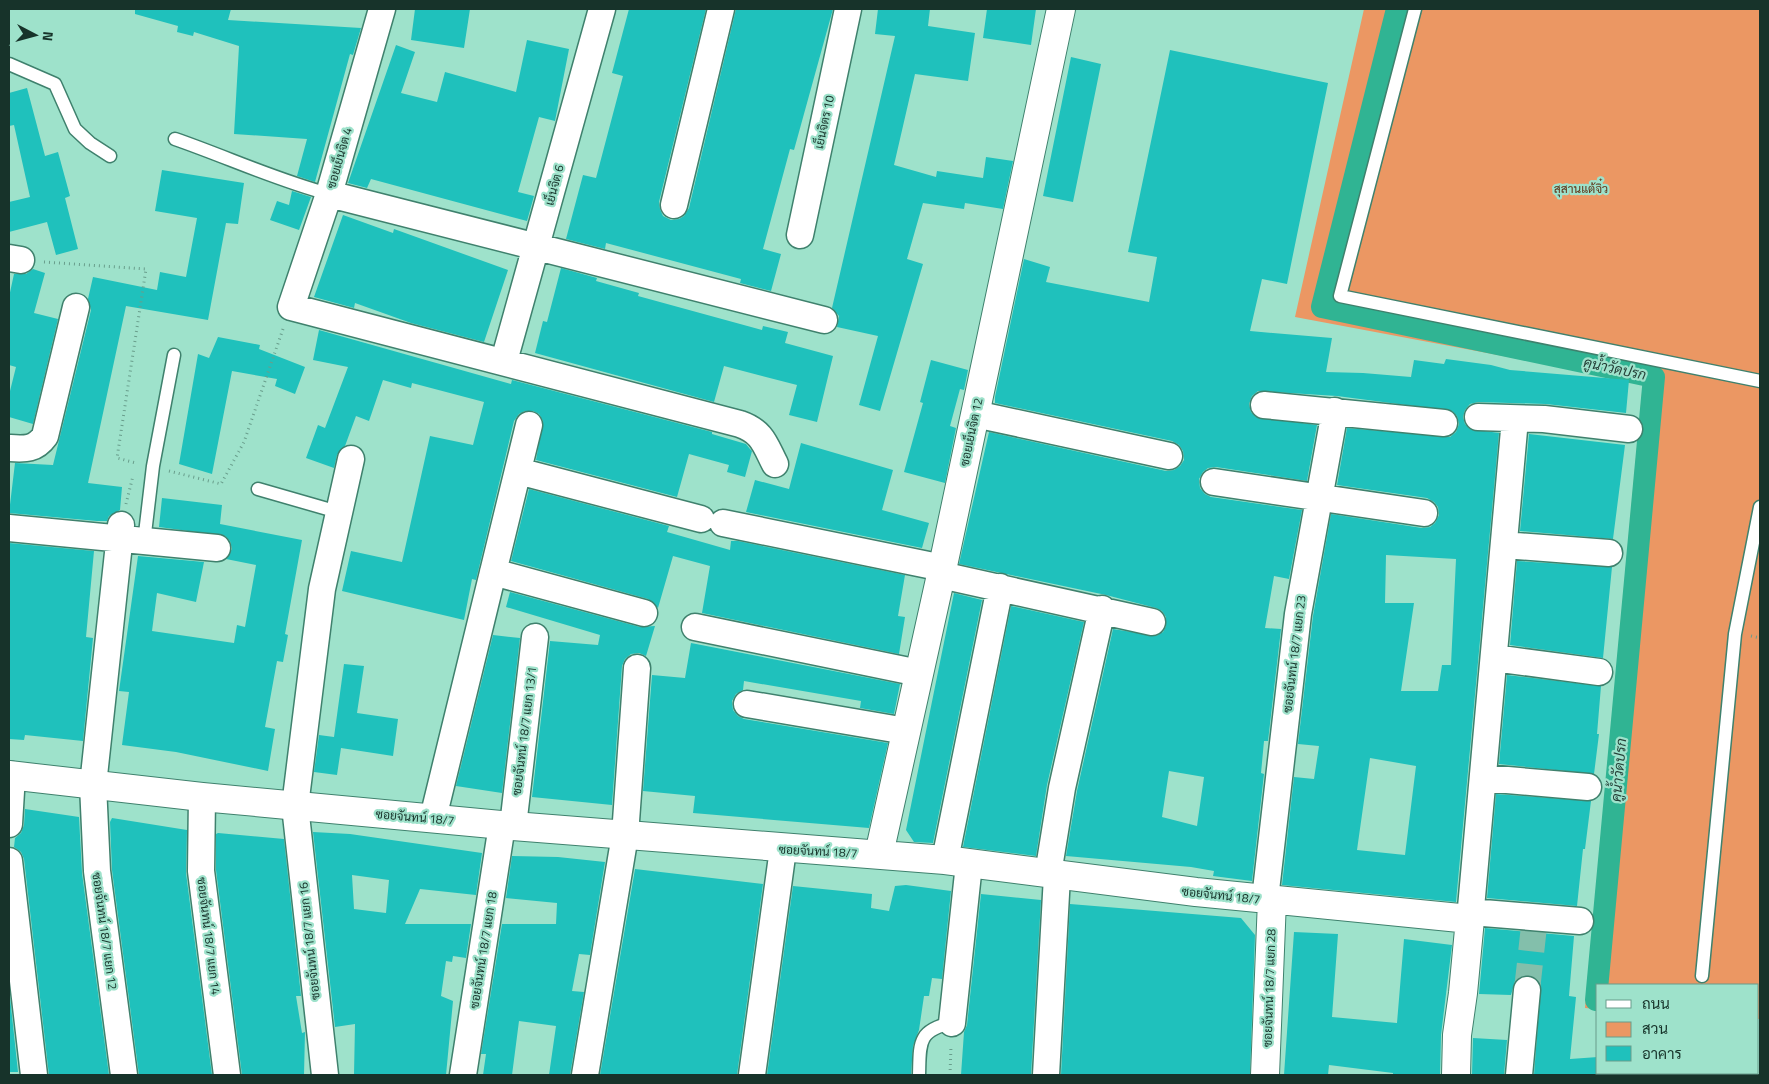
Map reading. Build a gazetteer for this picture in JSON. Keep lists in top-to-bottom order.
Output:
{
  "streets": {
    "street": [
      "เย็นจิตร 10",
      "ซอยเย็นจิต 4",
      "เย็นจิต 6",
      "ซอยเย็นจิต 12",
      "ซอยจันทน์ 18/7 แยก 23",
      "ซอยจันทน์ 18/7 แยก 13/1",
      "ซอยจันทน์ 18/7",
      "ซอยจันทน์ 18/7 แยก 12",
      "ซอยจันทน์ 18/7 แยก 14",
      "ซอยจันทน์ 18/7 แยก 16",
      "ซอยจันทน์ 18/7 แยก 18",
      "ซอยจันทน์ 18/7 แยก 28"
    ]
  },
  "crossings": [
    ["ซอยเย็นจิต 4", "เย็นจิต 6"],
    ["ซอยเย็นจิต 12", "ซอยจันทน์ 18/7"],
    ["ซอยจันทน์ 18/7 แยก 23", "ซอยจันทน์ 18/7"],
    ["ซอยจันทน์ 18/7 แยก 23", "ซอยจันทน์ 18/7 แยก 28"],
    ["ซอยจันทน์ 18/7 แยก 13/1", "ซอยจันทน์ 18/7"],
    ["ซอยจันทน์ 18/7 แยก 13/1", "ซอยจันทน์ 18/7 แยก 18"],
    ["ซอยจันทน์ 18/7", "ซอยจันทน์ 18/7 แยก 12"],
    ["ซอยจันทน์ 18/7", "ซอยจันทน์ 18/7 แยก 14"],
    ["ซอยจันทน์ 18/7", "ซอยจันทน์ 18/7 แยก 16"],
    ["ซอยจันทน์ 18/7", "ซอยจันทน์ 18/7 แยก 18"],
    ["ซอยจันทน์ 18/7", "ซอยจันทน์ 18/7 แยก 28"]
  ],
  "water": ["คูน้ำวัดปรก"],
  "parks": ["สุสานแต้จิ๋ว"],
  "legend": ["ถนน", "สวน", "อาคาร"],
  "north": "right"
}
